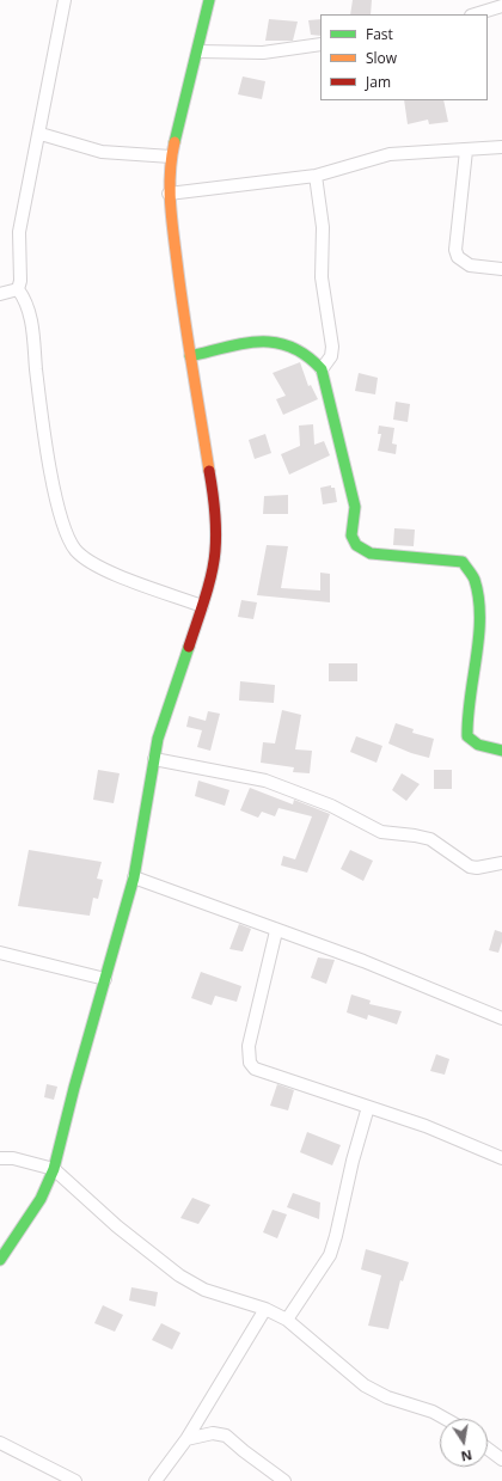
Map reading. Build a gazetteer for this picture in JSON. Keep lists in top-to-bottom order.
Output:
{
  "legend": ["Fast", "Slow", "Jam"],
  "north": "bottom"
}
